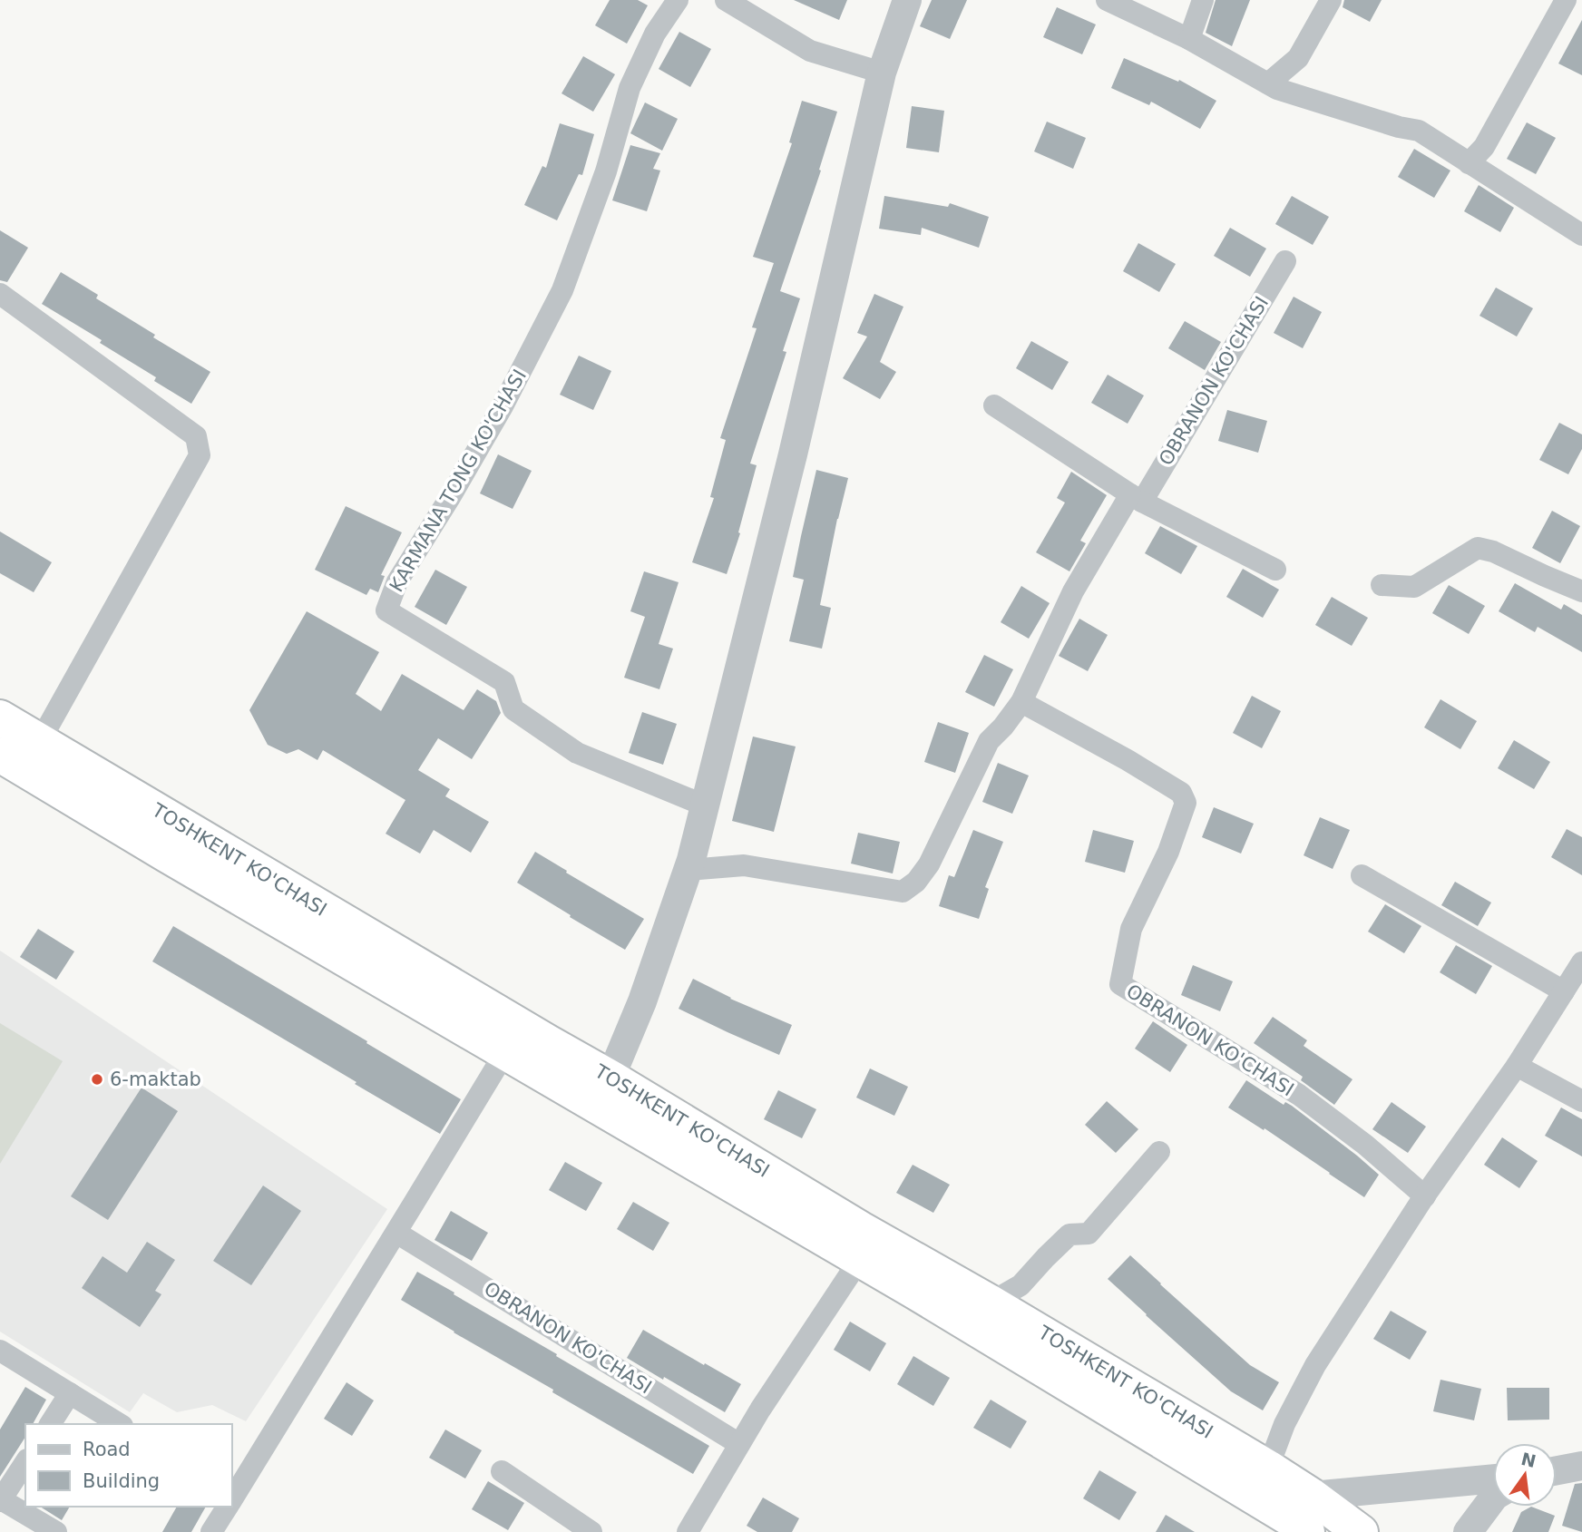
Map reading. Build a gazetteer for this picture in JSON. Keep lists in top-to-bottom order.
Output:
{
  "streets": {
    "highway": ["TOSHKENT KO'CHASI"],
    "street": ["OBRANON KO'CHASI", "KARMANA TONG KO'CHASI"]
  },
  "places": ["6-maktab"],
  "legend": ["Road", "Building"],
  "north": "top"
}
